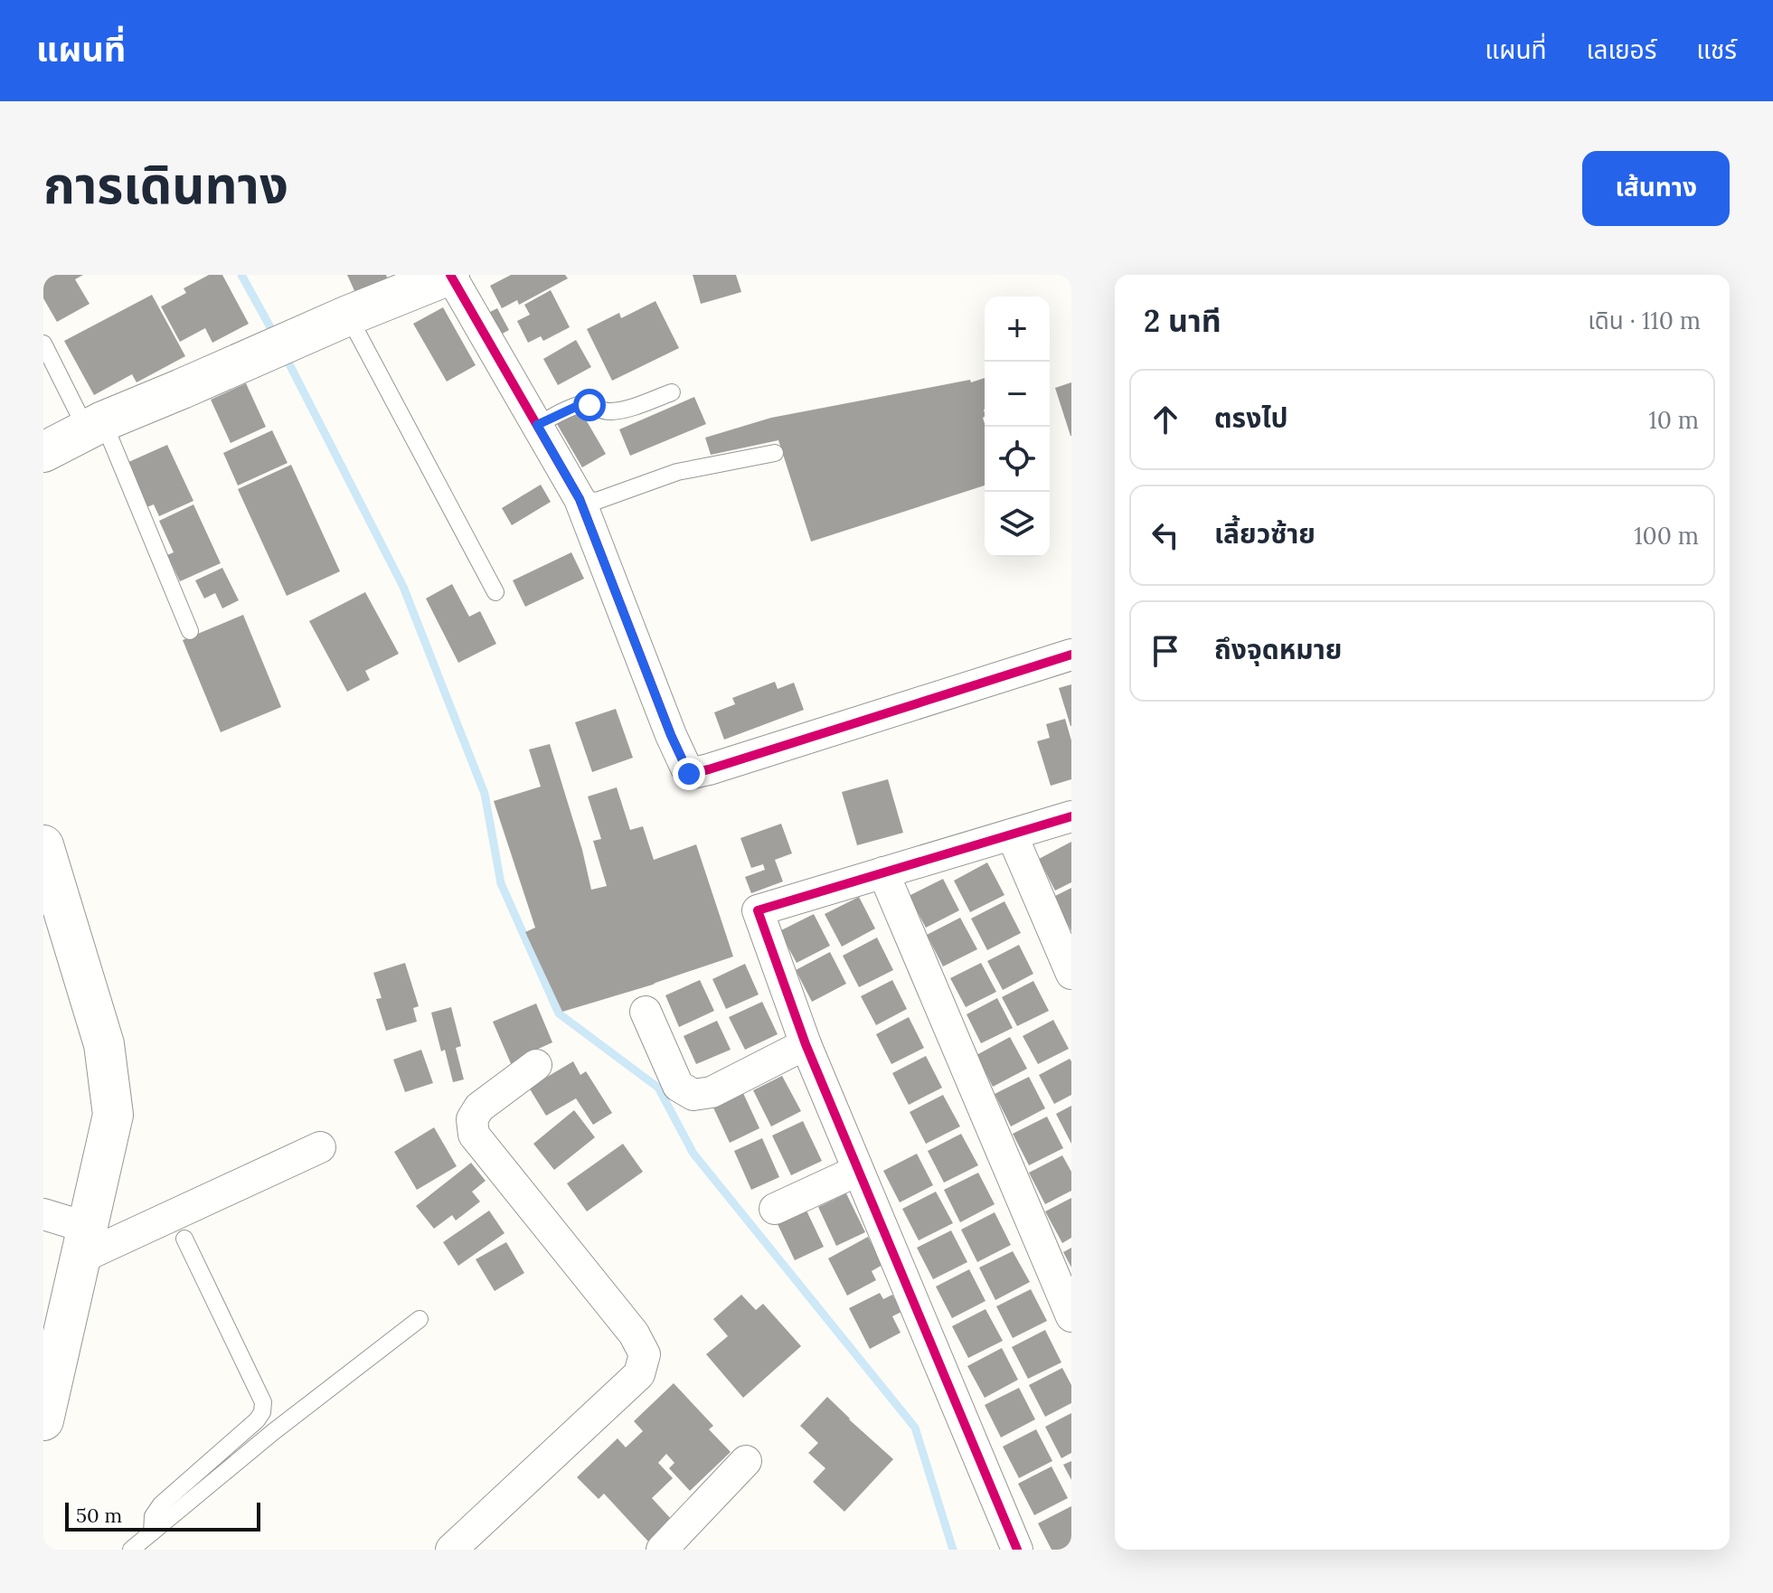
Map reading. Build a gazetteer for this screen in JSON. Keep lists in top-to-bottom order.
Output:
{
  "scale_bar": "50 m",
  "page": {
    "header": "แผนที่",
    "nav": ["แผนที่", "เลเยอร์", "แชร์"],
    "title": "การเดินทาง",
    "buttons": "เส้นทาง",
    "heading": ["2 นาที", "เดิน · 110 m"],
    "map_buttons": ["+", "−"],
    "list": [
      ["ตรงไป", "10 m"],
      ["เลี้ยวซ้าย", "100 m"],
      "ถึงจุดหมาย"
    ],
    "scale": "50 m"
  }
}
